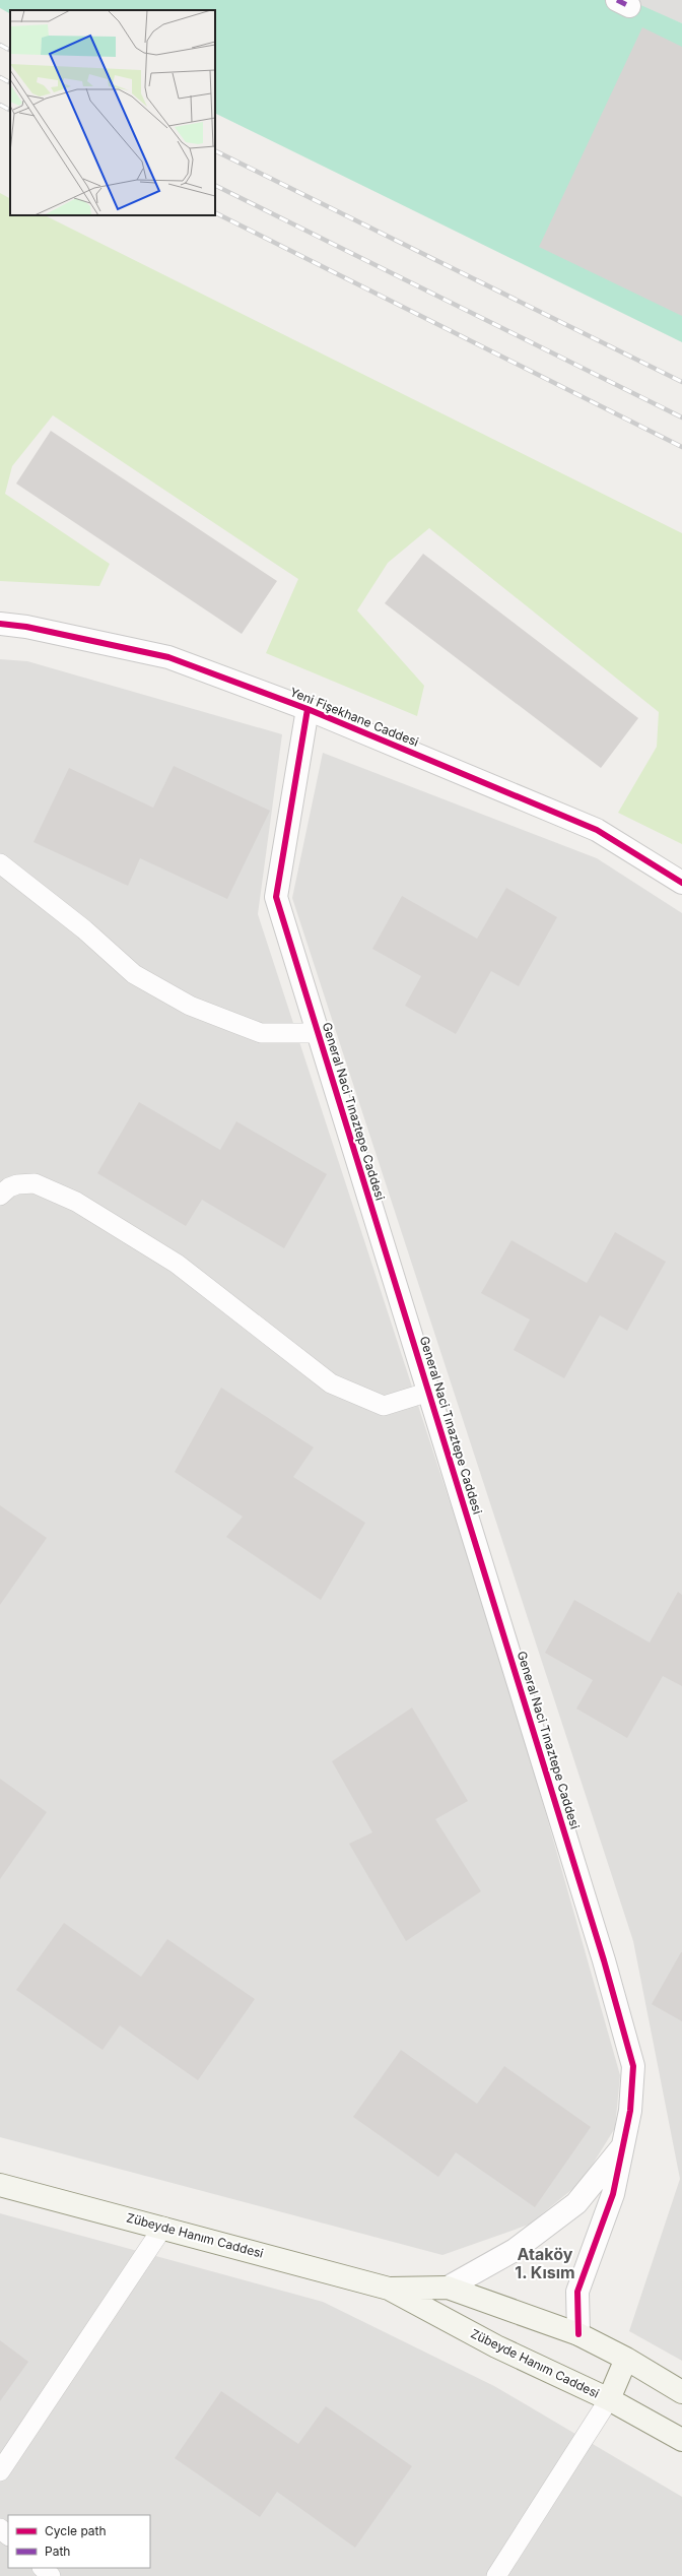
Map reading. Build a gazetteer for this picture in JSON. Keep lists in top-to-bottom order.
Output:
{
  "streets": {
    "main road": ["Zübeyde Hanım Caddesi"],
    "street": ["Yeni Fişekhane Caddesi", "General Naci Tınaztepe Caddesi"]
  },
  "crossings": [
    ["Yeni Fişekhane Caddesi", "General Naci Tınaztepe Caddesi"],
    ["General Naci Tınaztepe Caddesi", "Zübeyde Hanım Caddesi"]
  ],
  "districts": ["Ataköy 1. Kısım"],
  "legend": ["Cycle path", "Path"]
}
